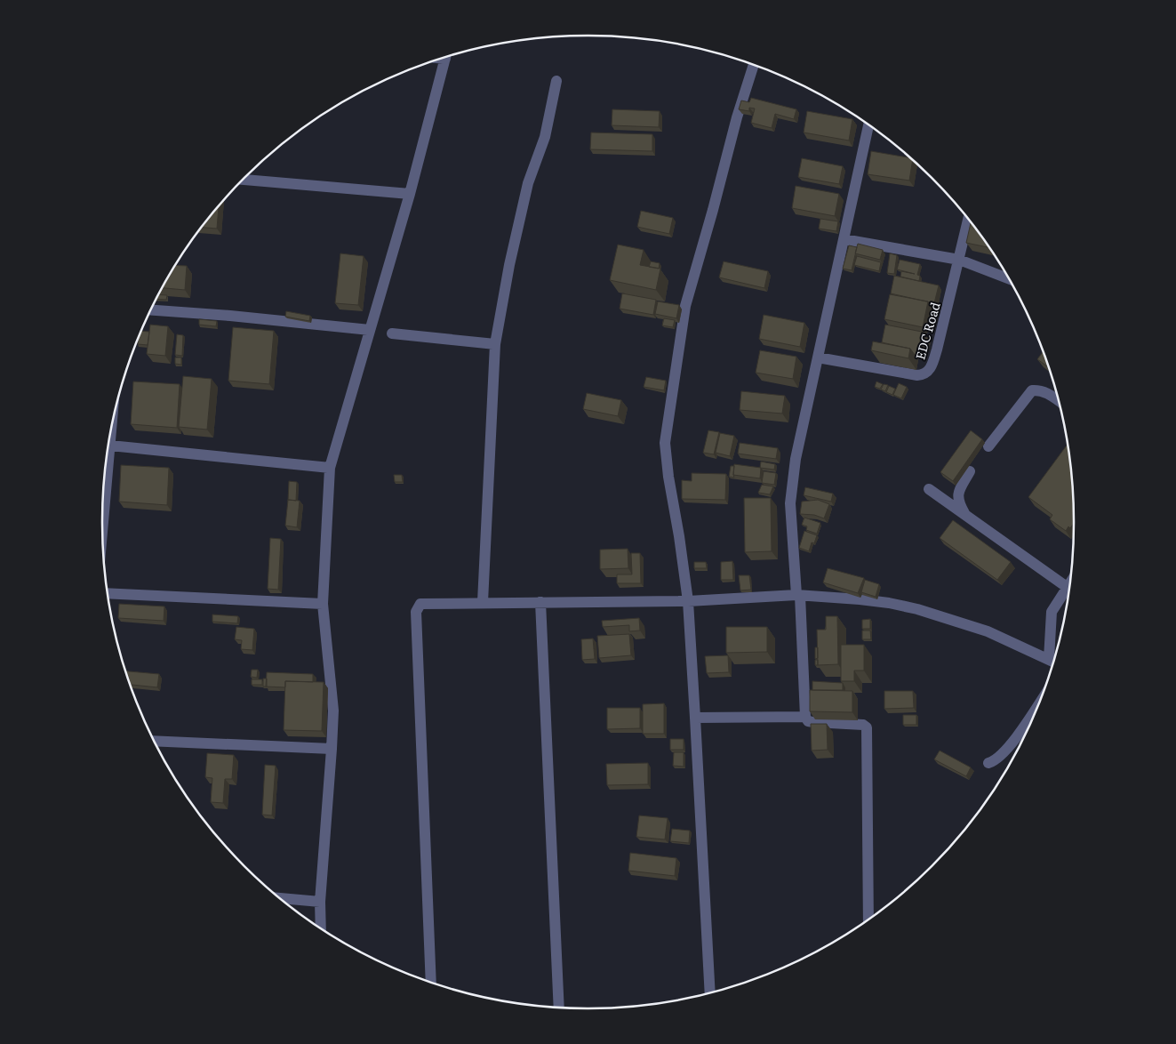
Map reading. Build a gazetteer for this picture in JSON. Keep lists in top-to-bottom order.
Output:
{
  "streets": {
    "street": ["EDC Road"]
  }
}
